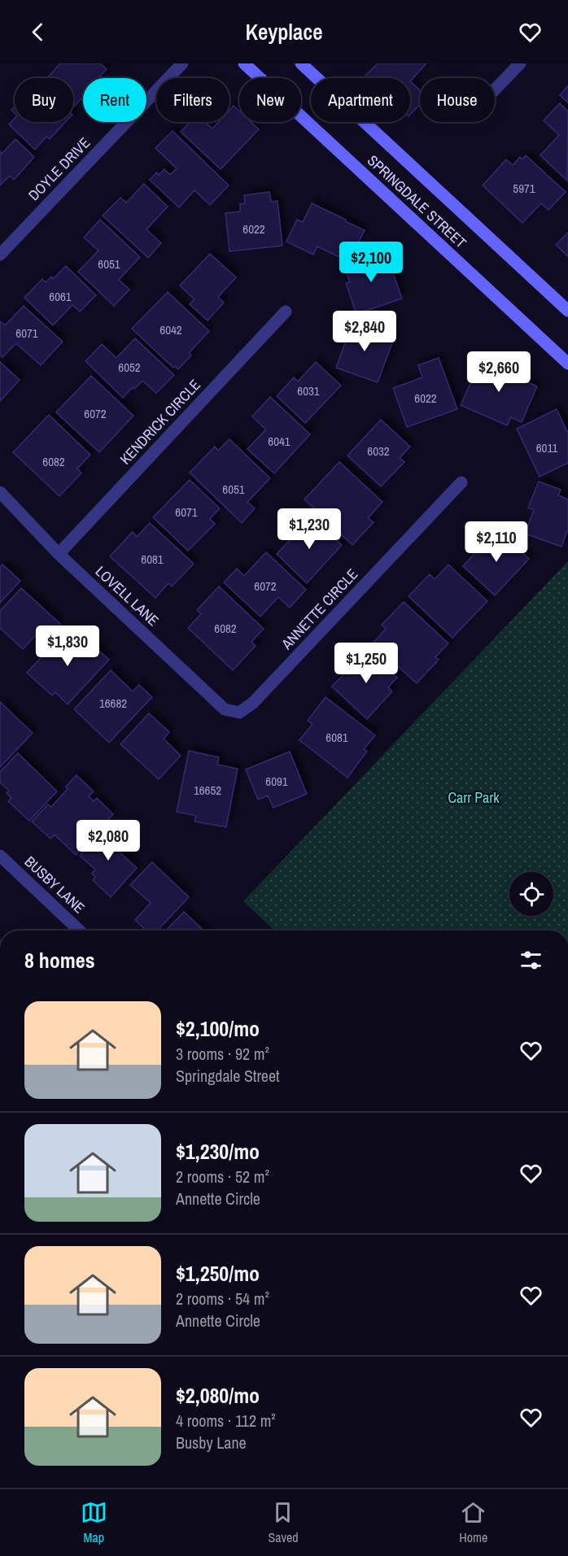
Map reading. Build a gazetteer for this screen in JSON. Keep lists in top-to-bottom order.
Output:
{
  "streets": {
    "main road": ["SPRINGDALE STREET"],
    "street": [
      "DOYLE DRIVE",
      "KENDRICK CIRCLE",
      "LOVELL LANE",
      "ANNETTE CIRCLE",
      "BUSBY LANE"
    ]
  },
  "crossings": [
    ["KENDRICK CIRCLE", "LOVELL LANE"],
    ["LOVELL LANE", "ANNETTE CIRCLE"]
  ],
  "parks": ["Carr Park"],
  "house_numbers": [
    "5971",
    "6022",
    "6051",
    "6061",
    "6042",
    "6071",
    "6052",
    "6031",
    "6022",
    "6072",
    "6041",
    "6011",
    "6032",
    "6082",
    "6051",
    "6071",
    "6081",
    "6072",
    "6082",
    "16682",
    "6081",
    "6091",
    "16652"
  ],
  "page": {
    "header": "Keyplace",
    "chip": [
      "Buy",
      "Rent",
      "Filters",
      "New",
      "Apartment",
      "House"
    ],
    "price": [
      "$2,100",
      "$2,840",
      "$2,660",
      "$1,230",
      "$2,110",
      "$1,830",
      "$1,250",
      "$2,080"
    ],
    "heading": "8 homes",
    "list": [
      {
        "name": "$2,100/mo",
        "note": "3 rooms · 92 m² · Springdale Street"
      },
      {
        "name": "$1,230/mo",
        "note": "2 rooms · 52 m² · Annette Circle"
      },
      {
        "name": "$1,250/mo",
        "note": "2 rooms · 54 m² · Annette Circle"
      },
      {
        "name": "$2,080/mo",
        "note": "4 rooms · 112 m² · Busby Lane"
      }
    ],
    "tabs": ["Map", "Saved", "Home"]
  }
}
